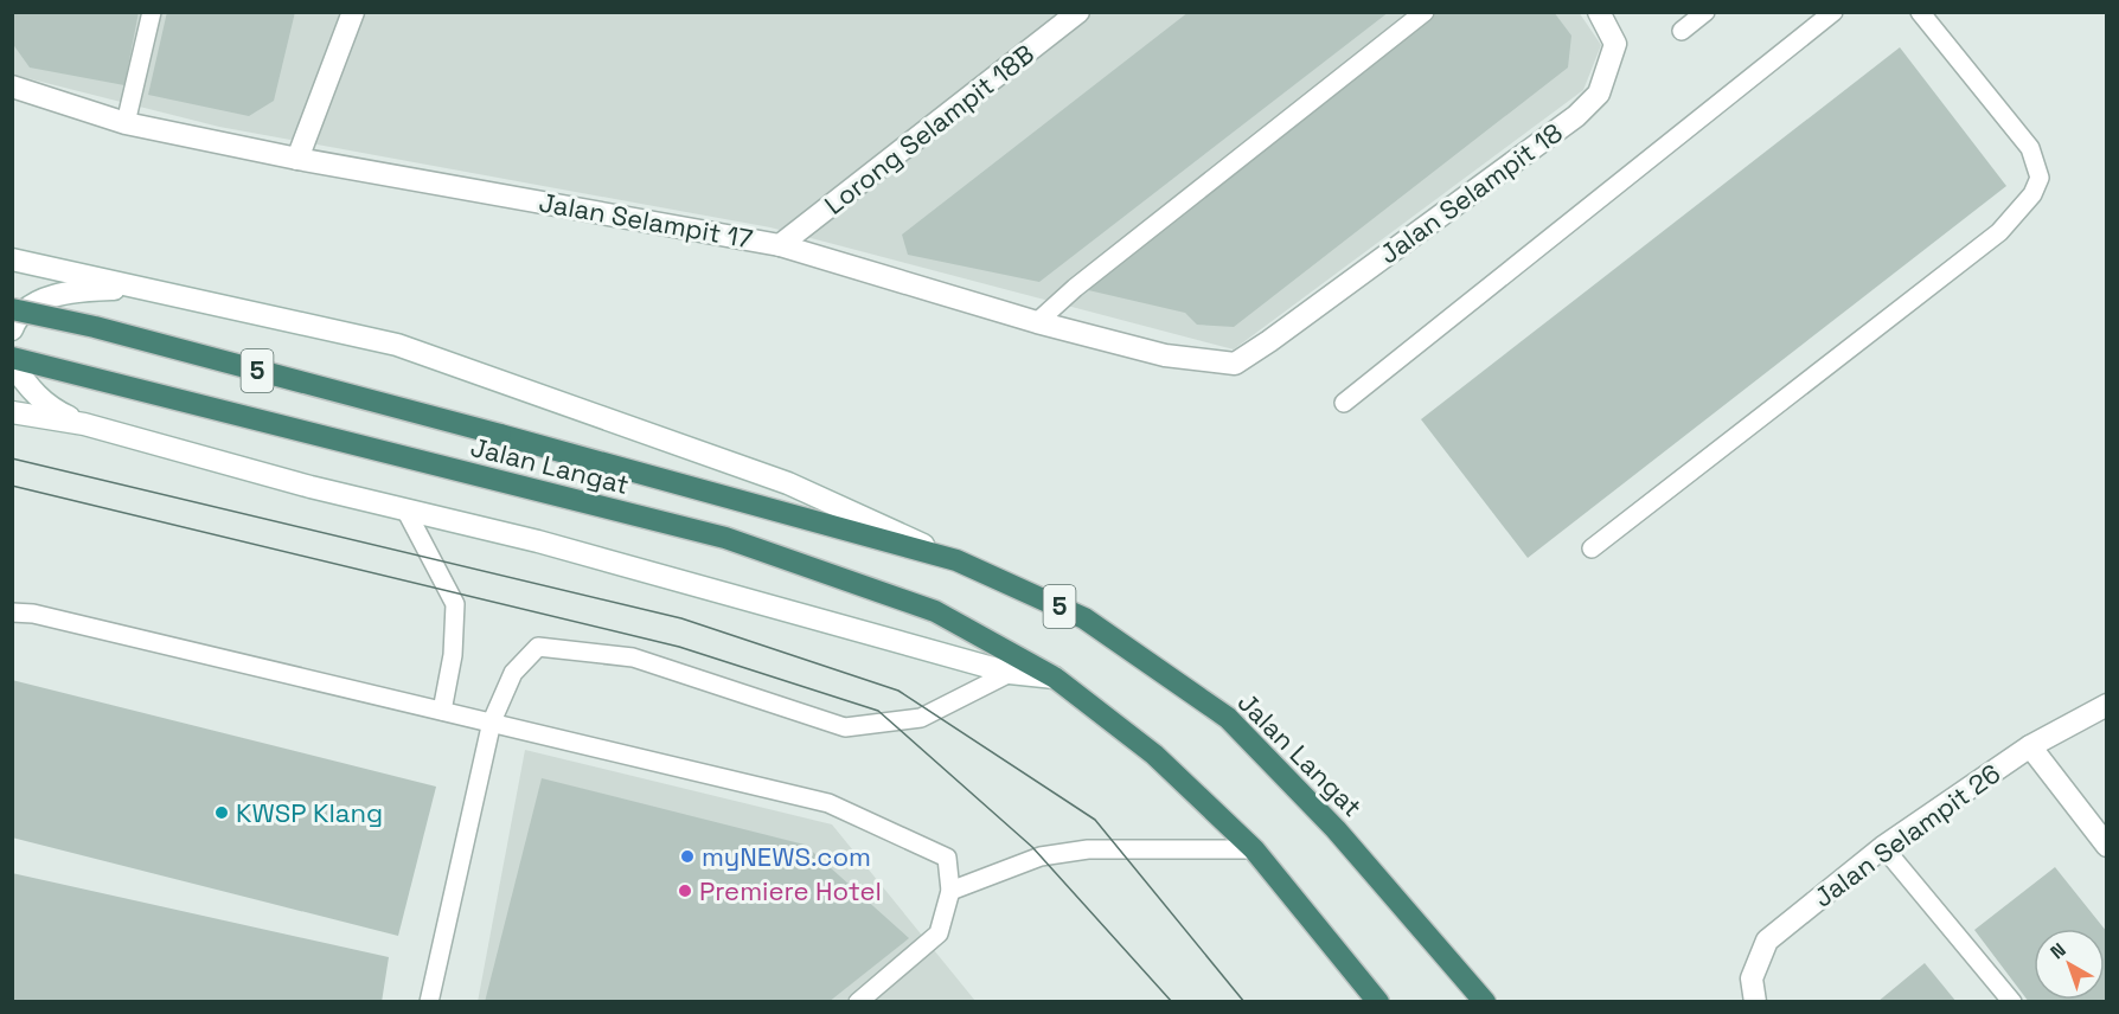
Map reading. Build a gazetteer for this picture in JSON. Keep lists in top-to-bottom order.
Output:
{
  "streets": {
    "highway": ["5", "Jalan Langat"],
    "street": [
      "Lorong Selampit 18B",
      "Jalan Selampit 18",
      "Jalan Selampit 17",
      "Jalan Selampit 26"
    ]
  },
  "crossings": [
    ["Lorong Selampit 18B", "Jalan Selampit 17"],
    ["Jalan Selampit 18", "Jalan Selampit 17"]
  ],
  "places": ["KWSP Klang", "myNEWS.com", "Premiere Hotel"],
  "north": "top left"
}
